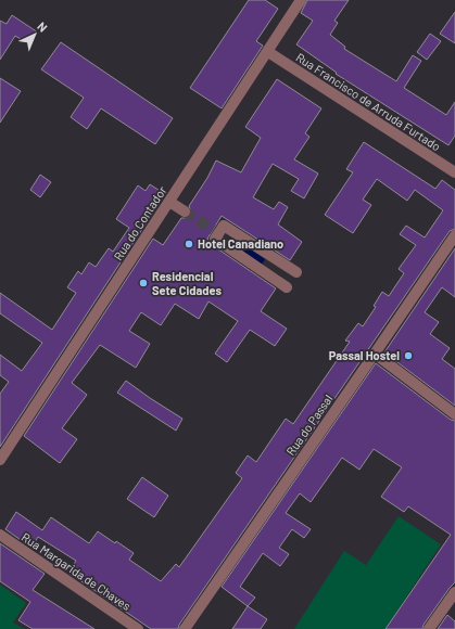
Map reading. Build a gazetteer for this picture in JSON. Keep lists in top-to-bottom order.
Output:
{
  "streets": {
    "street": [
      "Rua Francisco de Arruda Furtado",
      "Rua do Contador",
      "Rua do Passal",
      "Rua Margarida de Chaves"
    ]
  },
  "crossings": [
    ["Rua Francisco de Arruda Furtado", "Rua do Contador"]
  ],
  "places": ["Hotel Canadiano", "Residencial Sete Cidades", "Passal Hostel"],
  "north": "top right"
}
